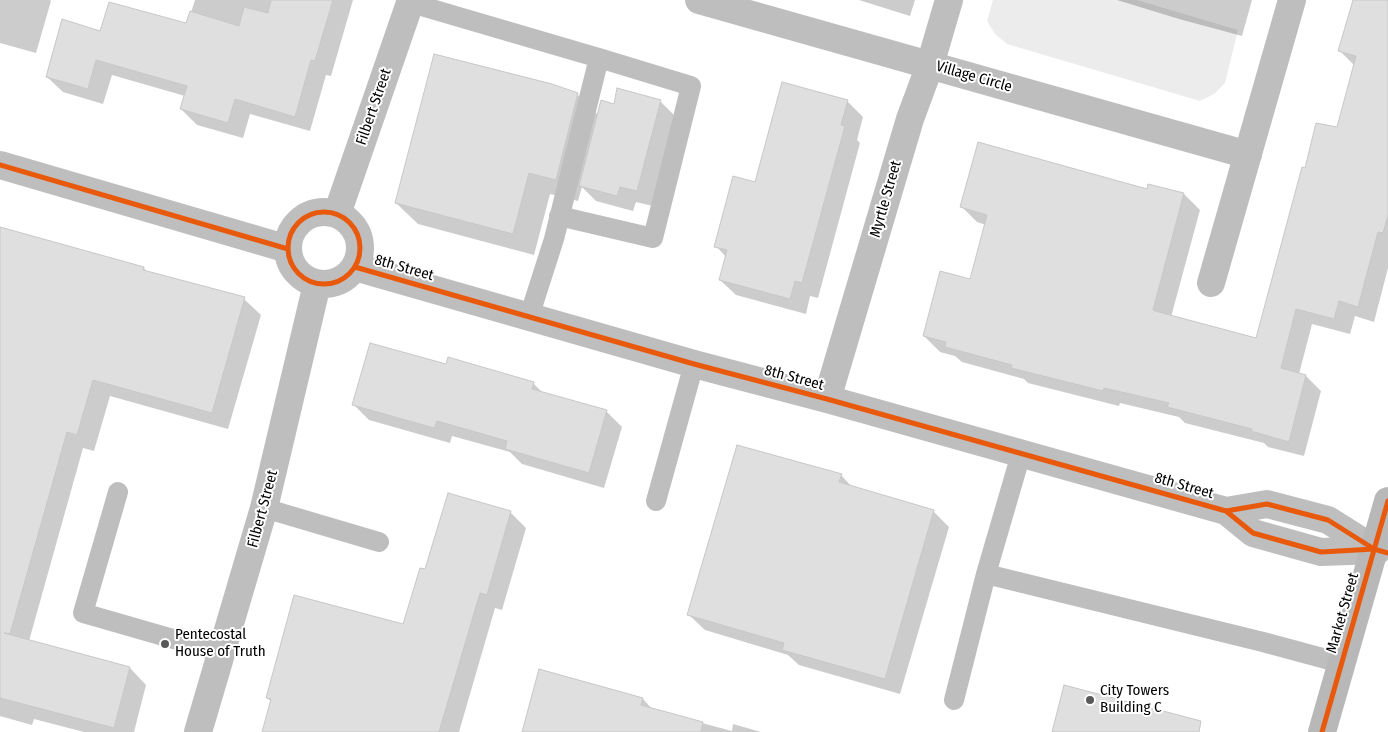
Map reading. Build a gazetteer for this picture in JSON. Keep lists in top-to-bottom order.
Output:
{
  "streets": {
    "main road": ["Market Street"],
    "street": [
      "Village Circle",
      "Filbert Street",
      "Myrtle Street",
      "8th Street"
    ]
  },
  "crossings": [
    ["Village Circle", "Myrtle Street"],
    ["Filbert Street", "8th Street"],
    ["Myrtle Street", "8th Street"],
    ["8th Street", "Market Street"]
  ],
  "places": ["Pentecostal House of Truth", "City Towers Building C"]
}
